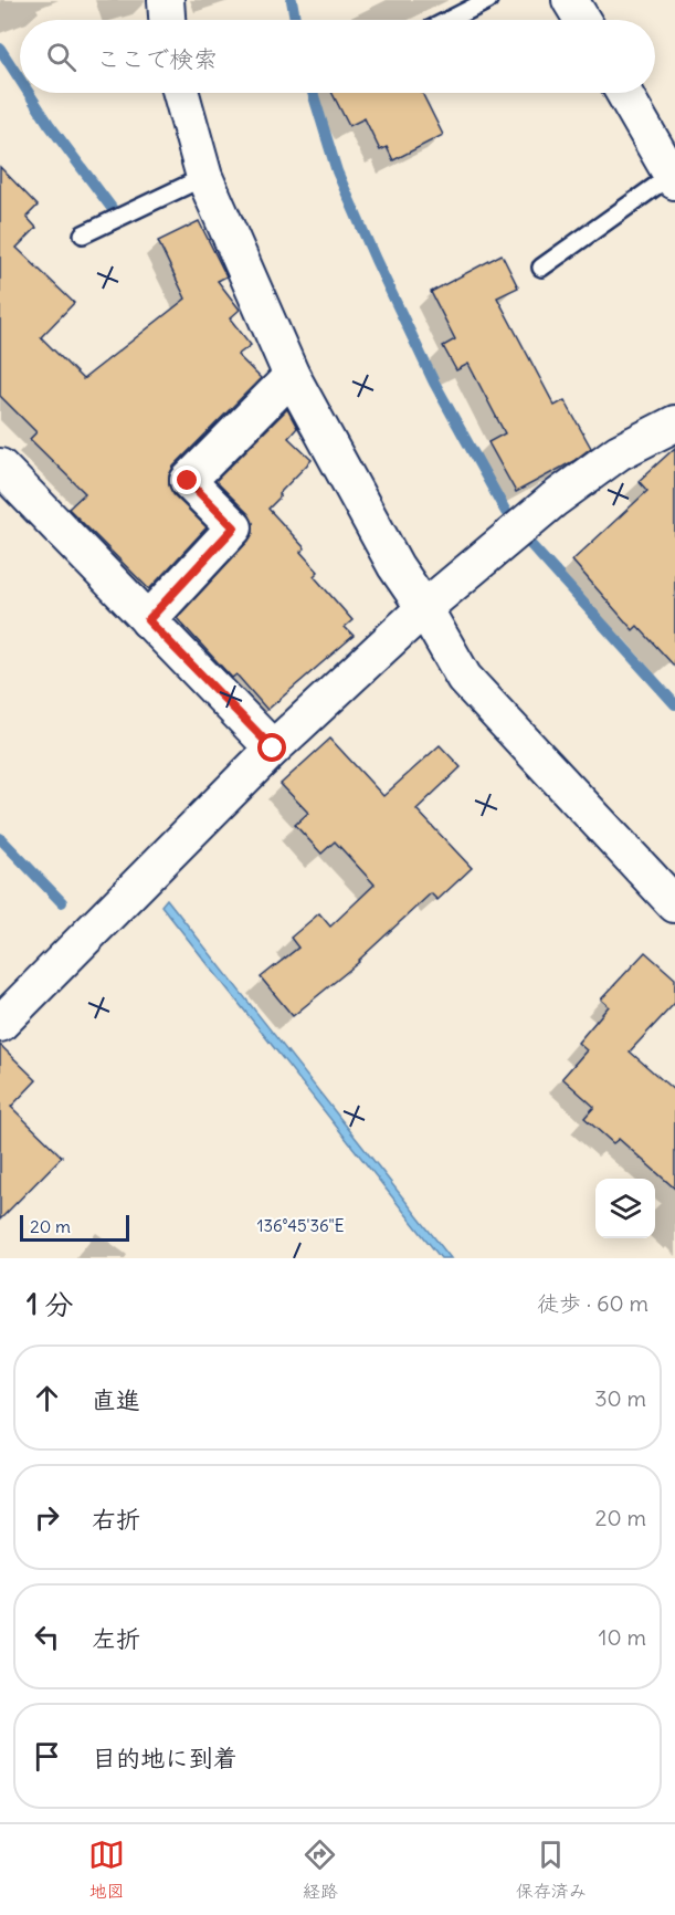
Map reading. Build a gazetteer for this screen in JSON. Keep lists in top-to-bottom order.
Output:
{
  "scale_bar": "20 m",
  "page": {
    "search": "ここで検索",
    "scale": "20 m",
    "heading": ["1 分", "徒歩 · 60 m"],
    "list": [
      ["直進", "30 m"],
      ["右折", "20 m"],
      ["左折", "10 m"],
      "目的地に到着"
    ],
    "nav": ["地図", "経路", "保存済み"]
  },
  "coordinates": ["136°45'36\"E"]
}
